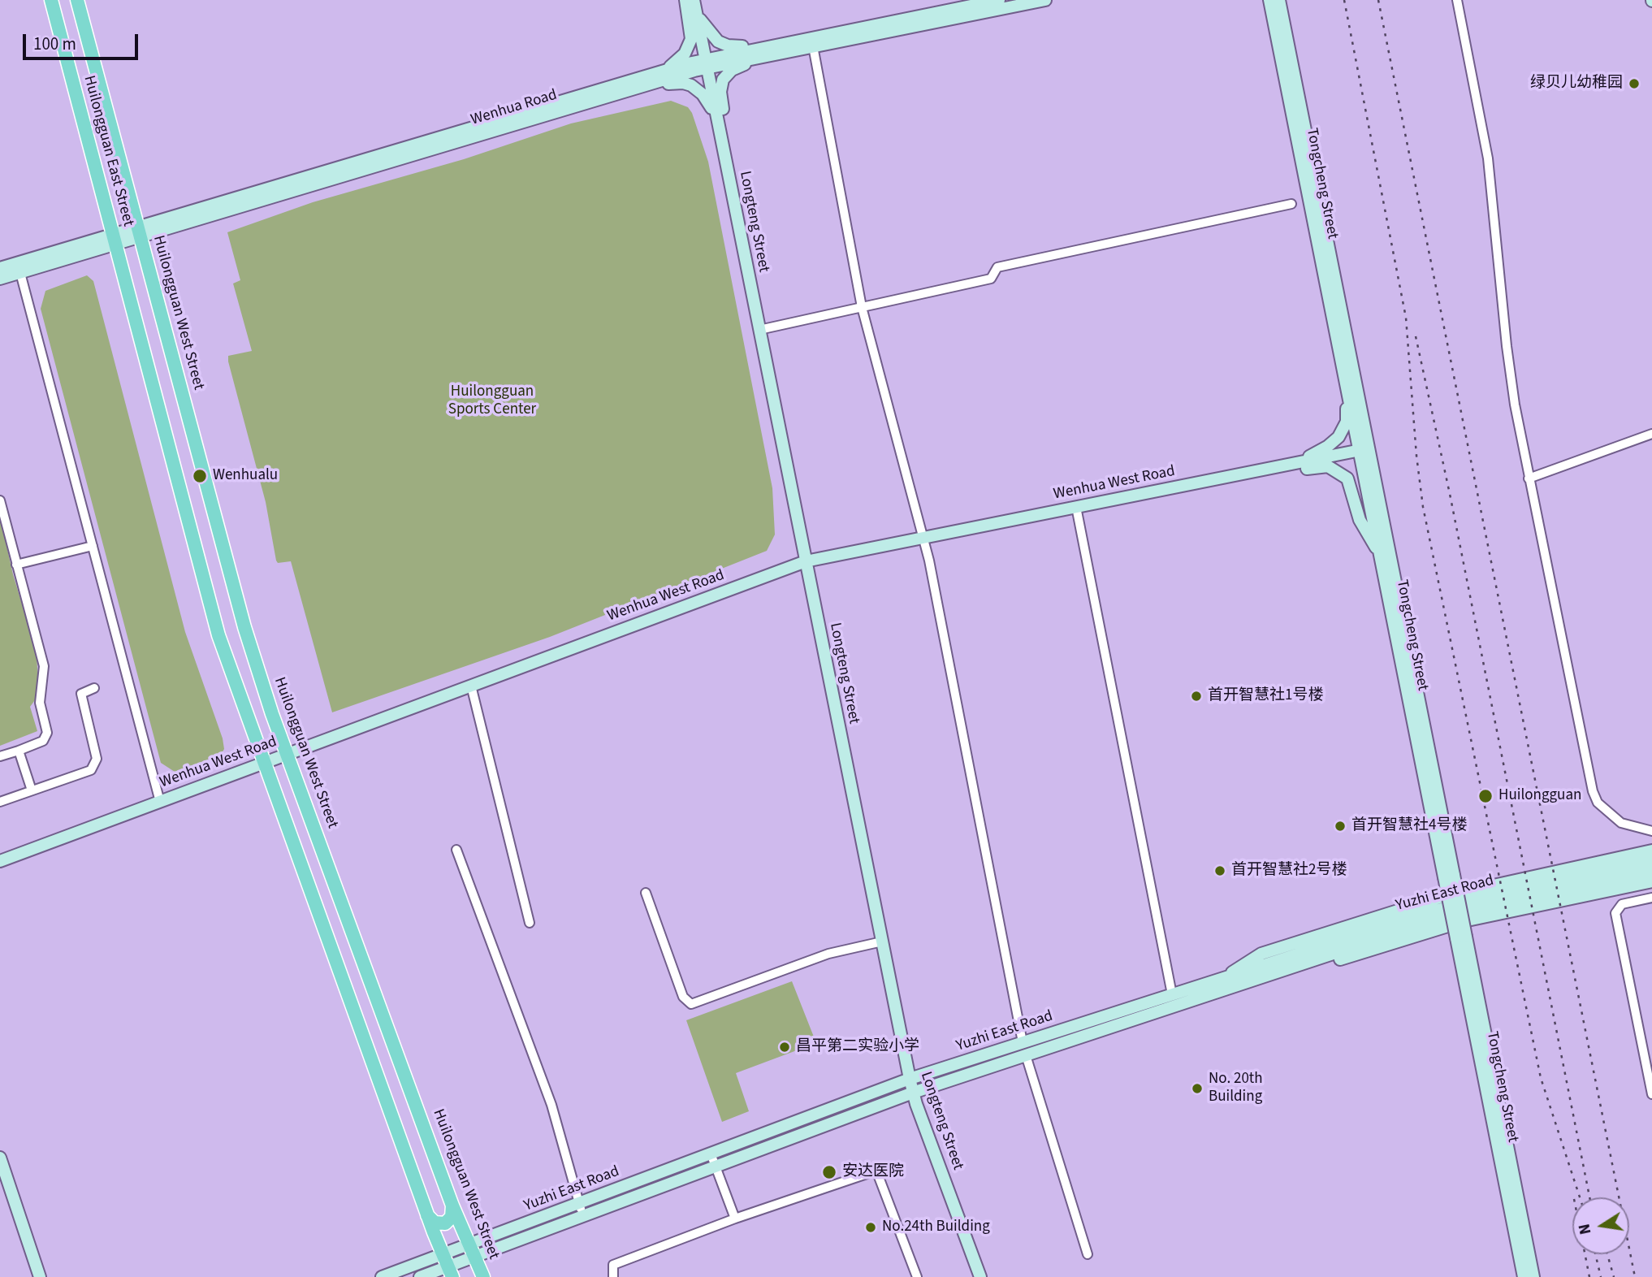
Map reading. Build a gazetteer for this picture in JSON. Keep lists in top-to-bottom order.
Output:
{
  "streets": {
    "main road": [
      "Wenhua Road",
      "Huilongguan East Street",
      "Tongcheng Street",
      "Longteng Street",
      "Huilongguan West Street",
      "Wenhua West Road",
      "Yuzhi East Road"
    ]
  },
  "crossings": [
    ["Wenhua Road", "Huilongguan East Street"],
    ["Wenhua Road", "Longteng Street"],
    ["Wenhua Road", "Huilongguan West Street"],
    ["Huilongguan East Street", "Huilongguan West Street"],
    ["Tongcheng Street", "Wenhua West Road"],
    ["Longteng Street", "Wenhua West Road"],
    ["Longteng Street", "Yuzhi East Road"],
    ["Huilongguan West Street", "Wenhua West Road"],
    ["Huilongguan West Street", "Yuzhi East Road"]
  ],
  "parks": ["Huilongguan Sports Center"],
  "places": [
    "绿贝儿幼稚园",
    "Wenhualu",
    "首开智慧社1号楼",
    "Huilongguan",
    "首开智慧社4号楼",
    "首开智慧社2号楼",
    "昌平第二实验小学",
    "No. 20th Building",
    "安达医院",
    "No.24th Building"
  ],
  "scale_bar": "100 m",
  "north": "left"
}
